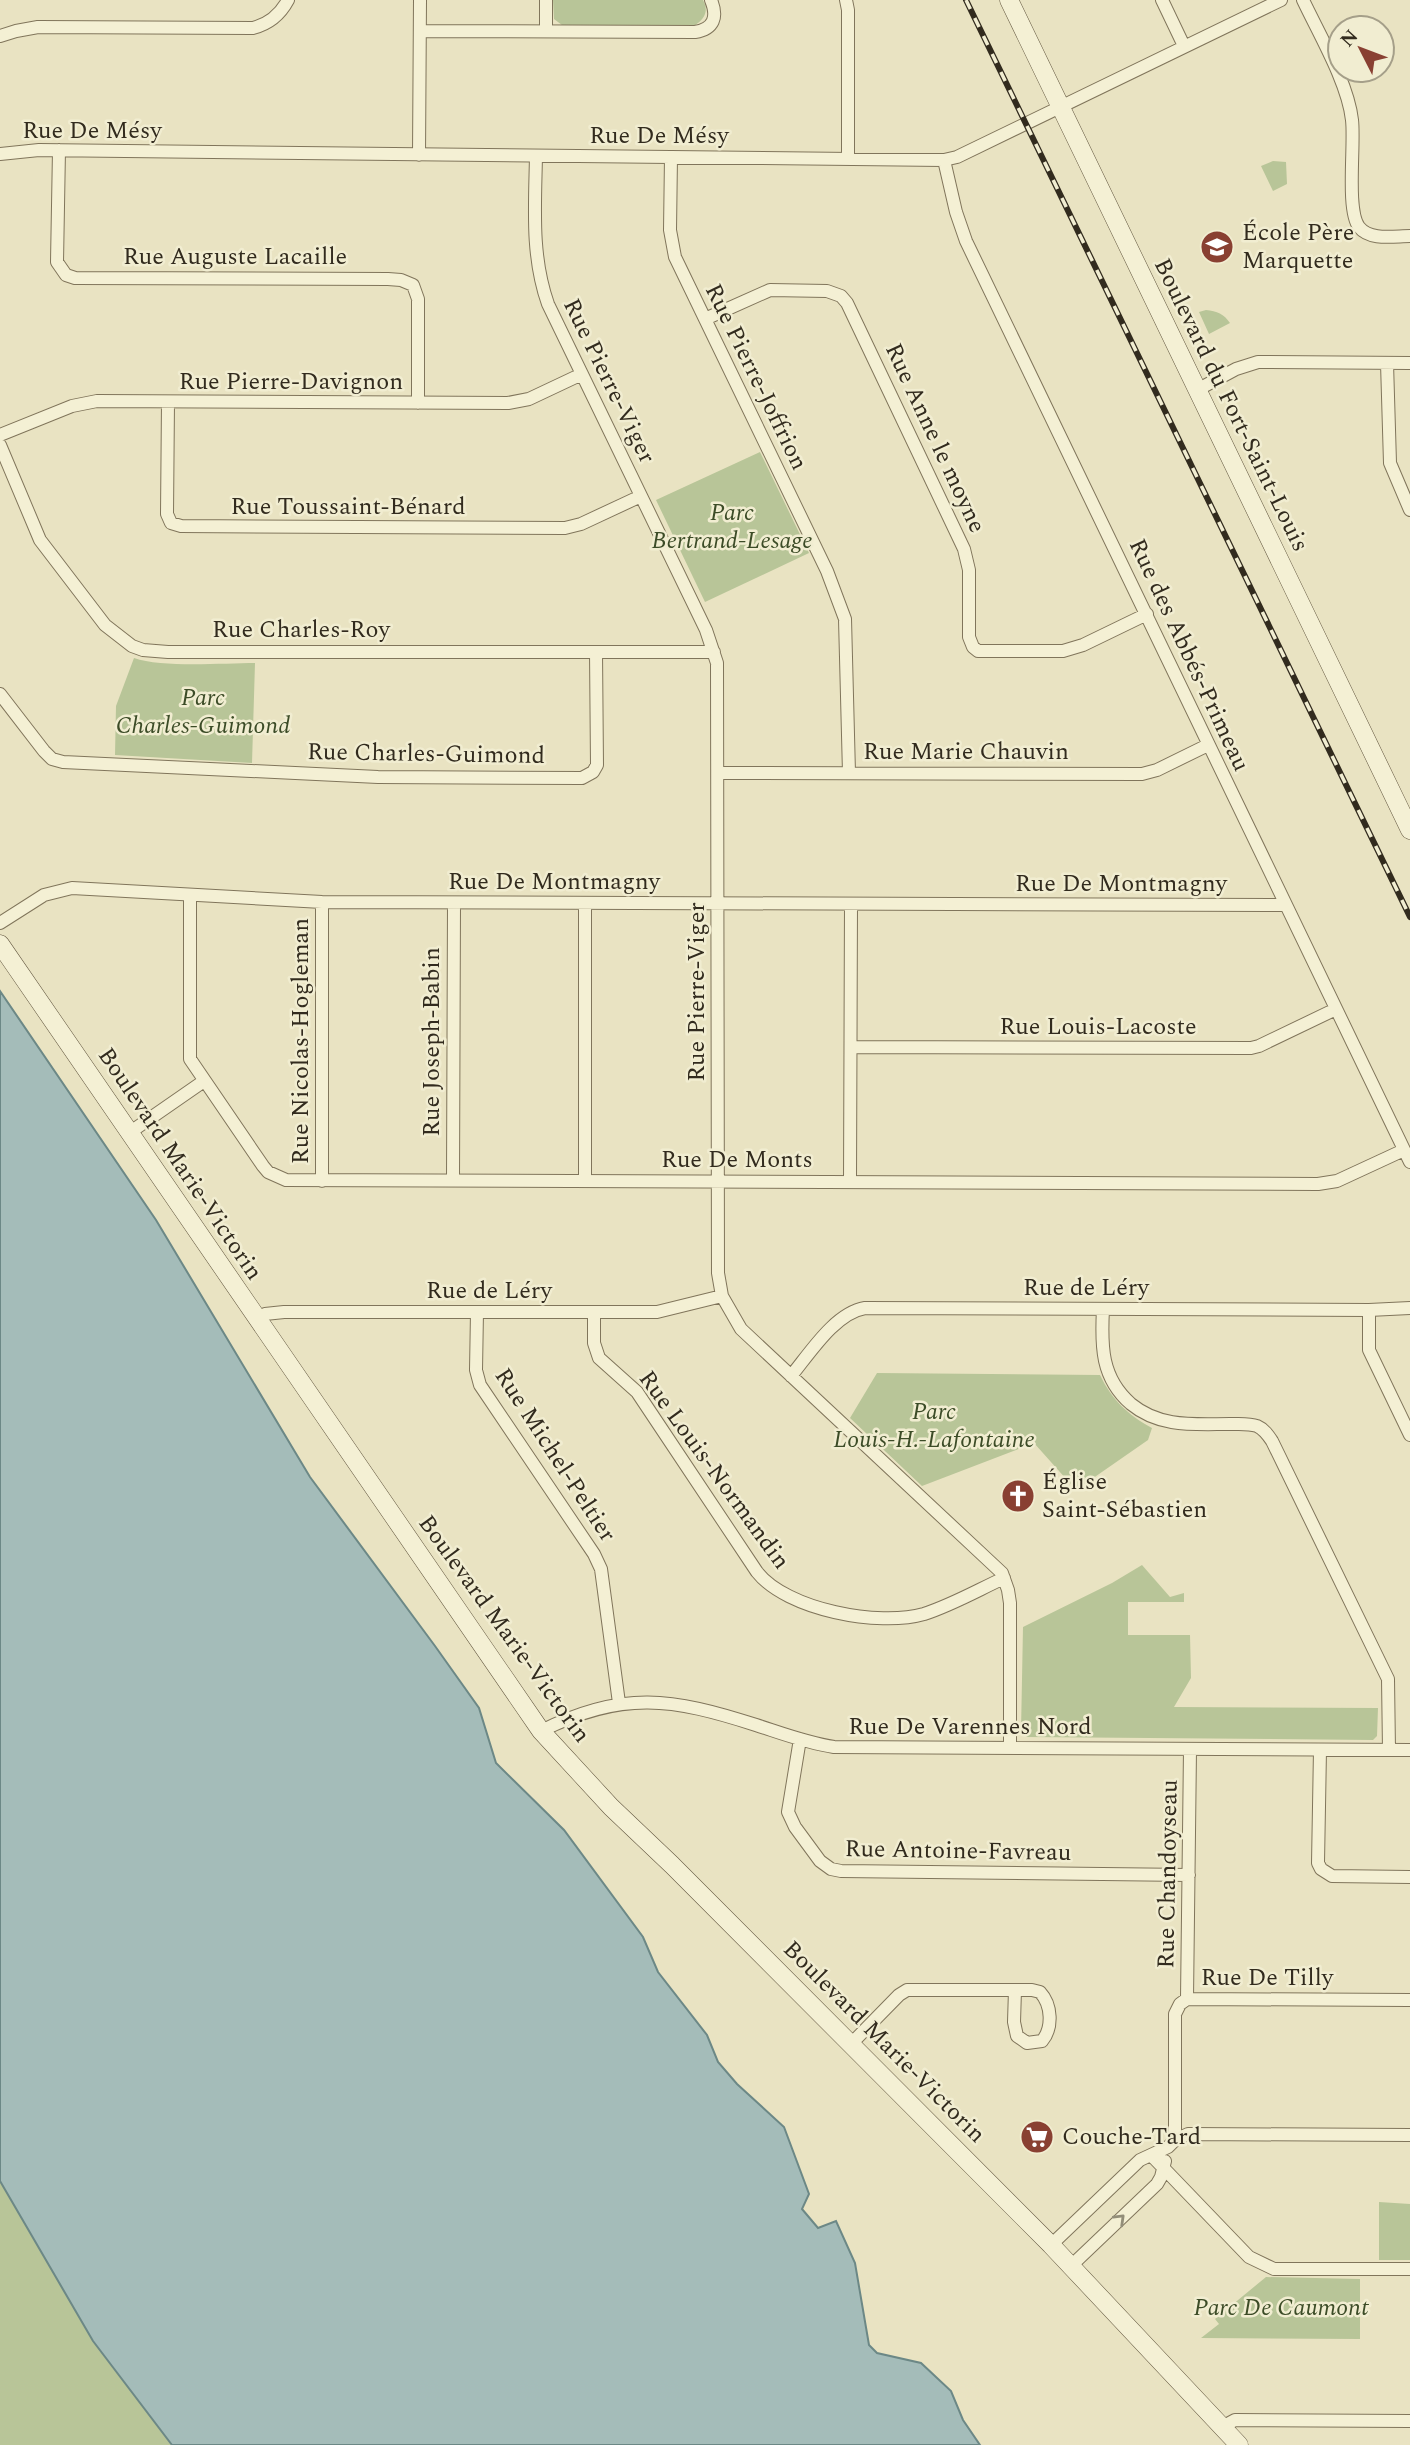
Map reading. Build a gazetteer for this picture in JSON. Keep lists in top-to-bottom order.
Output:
{
  "streets": {
    "street": [
      "Rue De Mésy",
      "Rue Auguste Lacaille",
      "Rue Pierre-Joffrion",
      "Rue Pierre-Viger",
      "Rue Pierre-Davignon",
      "Boulevard du Fort-Saint-Louis",
      "Rue Anne le moyne",
      "Rue Toussaint-Bénard",
      "Rue Charles-Roy",
      "Rue des Abbés-Primeau",
      "Rue Marie Chauvin",
      "Rue Charles-Guimond",
      "Rue De Montmagny",
      "Rue Louis-Lacoste",
      "Rue Nicolas-Hogleman",
      "Rue Joseph-Babin",
      "Rue De Monts",
      "Boulevard Marie-Victorin",
      "Rue de Léry",
      "Rue Michel-Peltier",
      "Rue Louis-Normandin",
      "Rue De Varennes Nord",
      "Rue Antoine-Favreau",
      "Rue Chandoyseau",
      "Rue De Tilly"
    ]
  },
  "crossings": [
    ["Rue De Mésy", "Rue Auguste Lacaille"],
    ["Rue De Mésy", "Rue Pierre-Joffrion"],
    ["Rue De Mésy", "Rue Pierre-Viger"],
    ["Rue De Mésy", "Boulevard du Fort-Saint-Louis"],
    ["Rue De Mésy", "Rue des Abbés-Primeau"],
    ["Rue Auguste Lacaille", "Rue Pierre-Davignon"],
    ["Rue Pierre-Joffrion", "Rue Anne le moyne"],
    ["Rue Pierre-Joffrion", "Rue Marie Chauvin"],
    ["Rue Pierre-Viger", "Rue Pierre-Davignon"],
    ["Rue Pierre-Viger", "Rue Toussaint-Bénard"],
    ["Rue Pierre-Viger", "Rue Charles-Roy"],
    ["Rue Pierre-Viger", "Rue Marie Chauvin"],
    ["Rue Pierre-Viger", "Rue De Montmagny"],
    ["Rue Pierre-Viger", "Rue De Monts"],
    ["Rue Pierre-Viger", "Rue de Léry"],
    ["Rue Pierre-Viger", "Rue Louis-Normandin"],
    ["Rue Pierre-Davignon", "Rue Toussaint-Bénard"],
    ["Rue Anne le moyne", "Rue des Abbés-Primeau"],
    ["Rue Charles-Roy", "Rue Charles-Guimond"],
    ["Rue des Abbés-Primeau", "Rue Marie Chauvin"],
    ["Rue des Abbés-Primeau", "Rue De Montmagny"],
    ["Rue des Abbés-Primeau", "Rue Louis-Lacoste"],
    ["Rue des Abbés-Primeau", "Rue De Monts"],
    ["Rue De Montmagny", "Rue Nicolas-Hogleman"],
    ["Rue De Montmagny", "Rue Joseph-Babin"],
    ["Rue De Montmagny", "Rue De Monts"],
    ["Rue Nicolas-Hogleman", "Rue De Monts"],
    ["Rue Joseph-Babin", "Rue De Monts"],
    ["Boulevard Marie-Victorin", "Rue de Léry"],
    ["Boulevard Marie-Victorin", "Rue De Varennes Nord"],
    ["Rue de Léry", "Rue Michel-Peltier"],
    ["Rue de Léry", "Rue Louis-Normandin"],
    ["Rue Michel-Peltier", "Rue De Varennes Nord"],
    ["Rue De Varennes Nord", "Rue Antoine-Favreau"],
    ["Rue De Varennes Nord", "Rue Chandoyseau"],
    ["Rue Antoine-Favreau", "Rue Chandoyseau"],
    ["Rue Chandoyseau", "Rue De Tilly"]
  ],
  "parks": [
    "Parc Bertrand-Lesage",
    "Parc Charles-Guimond",
    "Parc Louis-H.-Lafontaine",
    "Parc De Caumont"
  ],
  "places": {
    "school or university": ["École Père Marquette"],
    "church": ["Église Saint-Sébastien"],
    "supermarket": ["Couche-Tard"]
  },
  "north": "top left"
}
